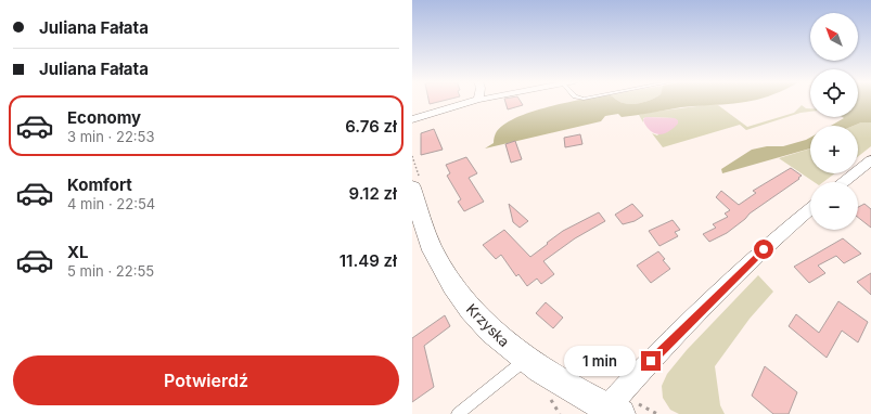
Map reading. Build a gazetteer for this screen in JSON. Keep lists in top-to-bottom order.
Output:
{
  "streets": {
    "street": ["Krzyska"]
  },
  "north": "top left",
  "page": {
    "banner": ["Juliana Fałata", "Juliana Fałata"],
    "map_buttons": ["+", "−"],
    "list": [
      {
        "name": "Economy",
        "note": "3 min · 22:53",
        "value": "6.76 zł"
      },
      {
        "name": "Komfort",
        "note": "4 min · 22:54",
        "value": "9.12 zł"
      },
      {
        "name": "XL",
        "note": "5 min · 22:55",
        "value": "11.49 zł"
      }
    ],
    "bubble": "1 min",
    "buttons": "Potwierdź"
  }
}
